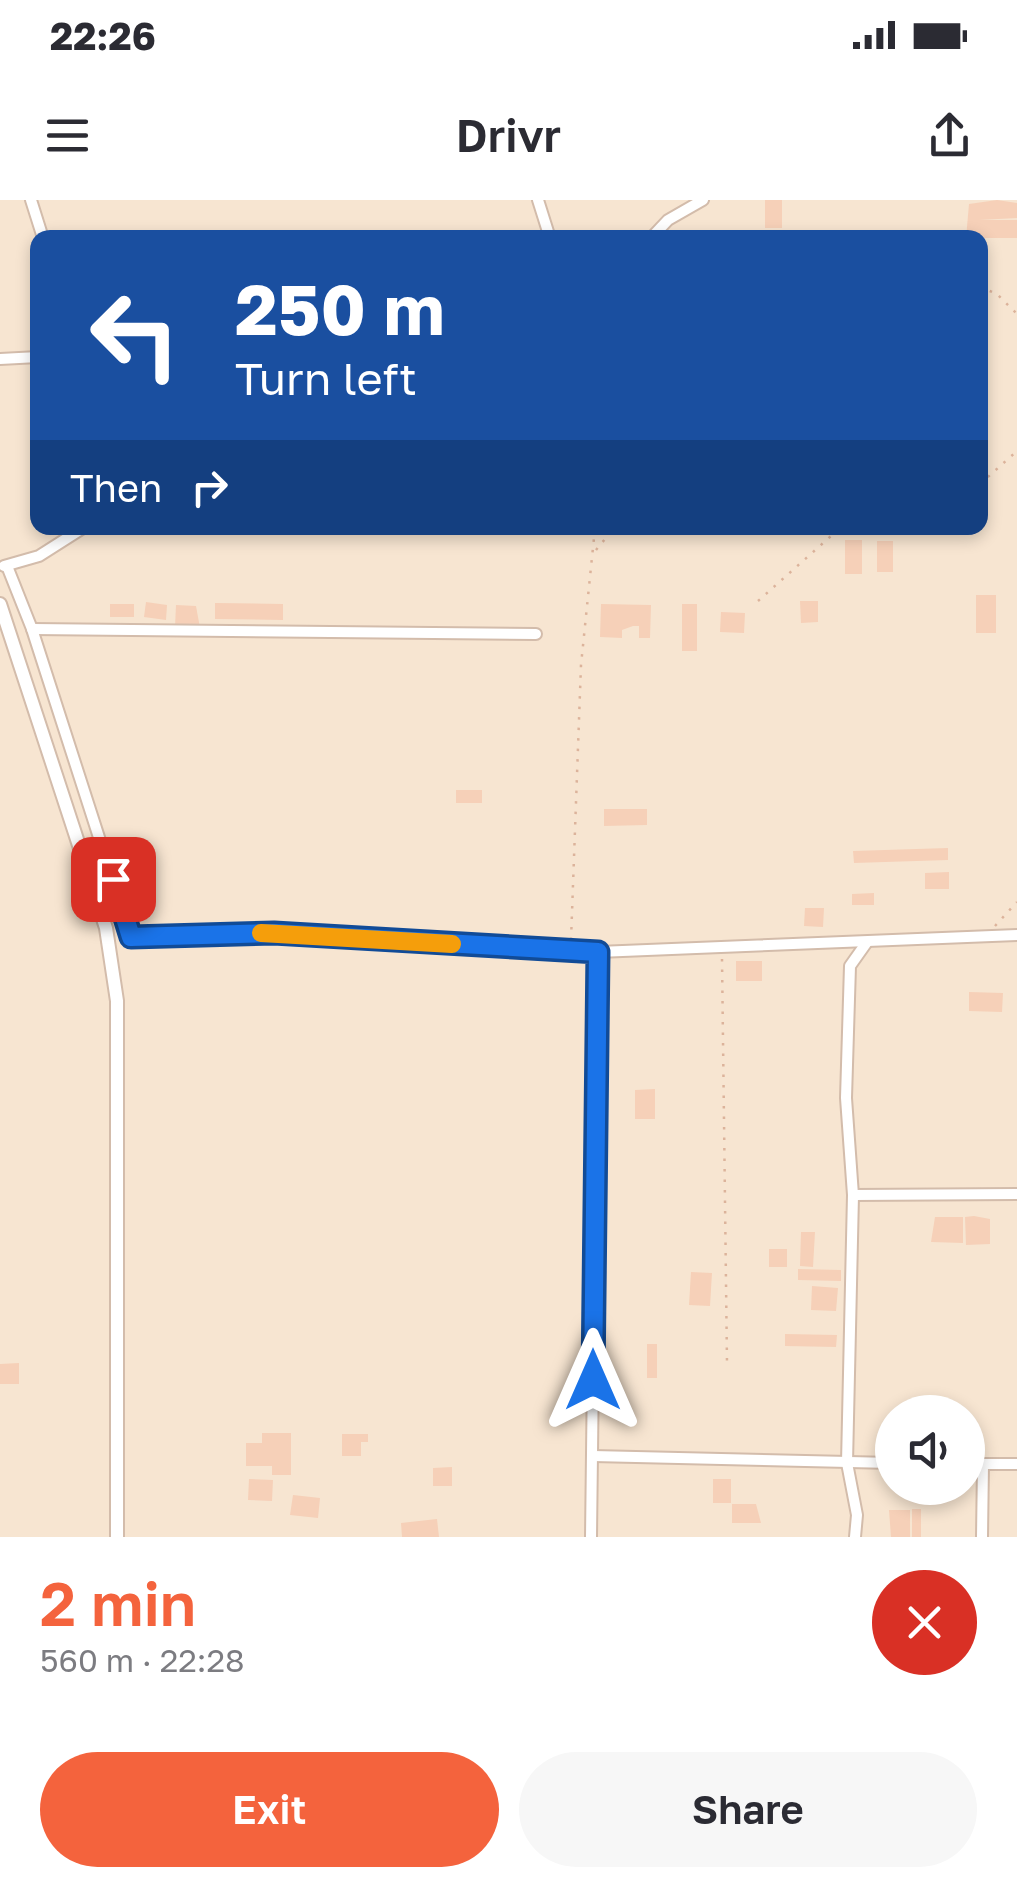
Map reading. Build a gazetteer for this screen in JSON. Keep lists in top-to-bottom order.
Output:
{
  "page": {
    "status": "22:26",
    "header": "Drivr",
    "turn": ["250 m", "Turn left"],
    "then": "Then",
    "heading": ["2 min", "560 m · 22:28"],
    "buttons": ["Exit", "Share"]
  }
}
